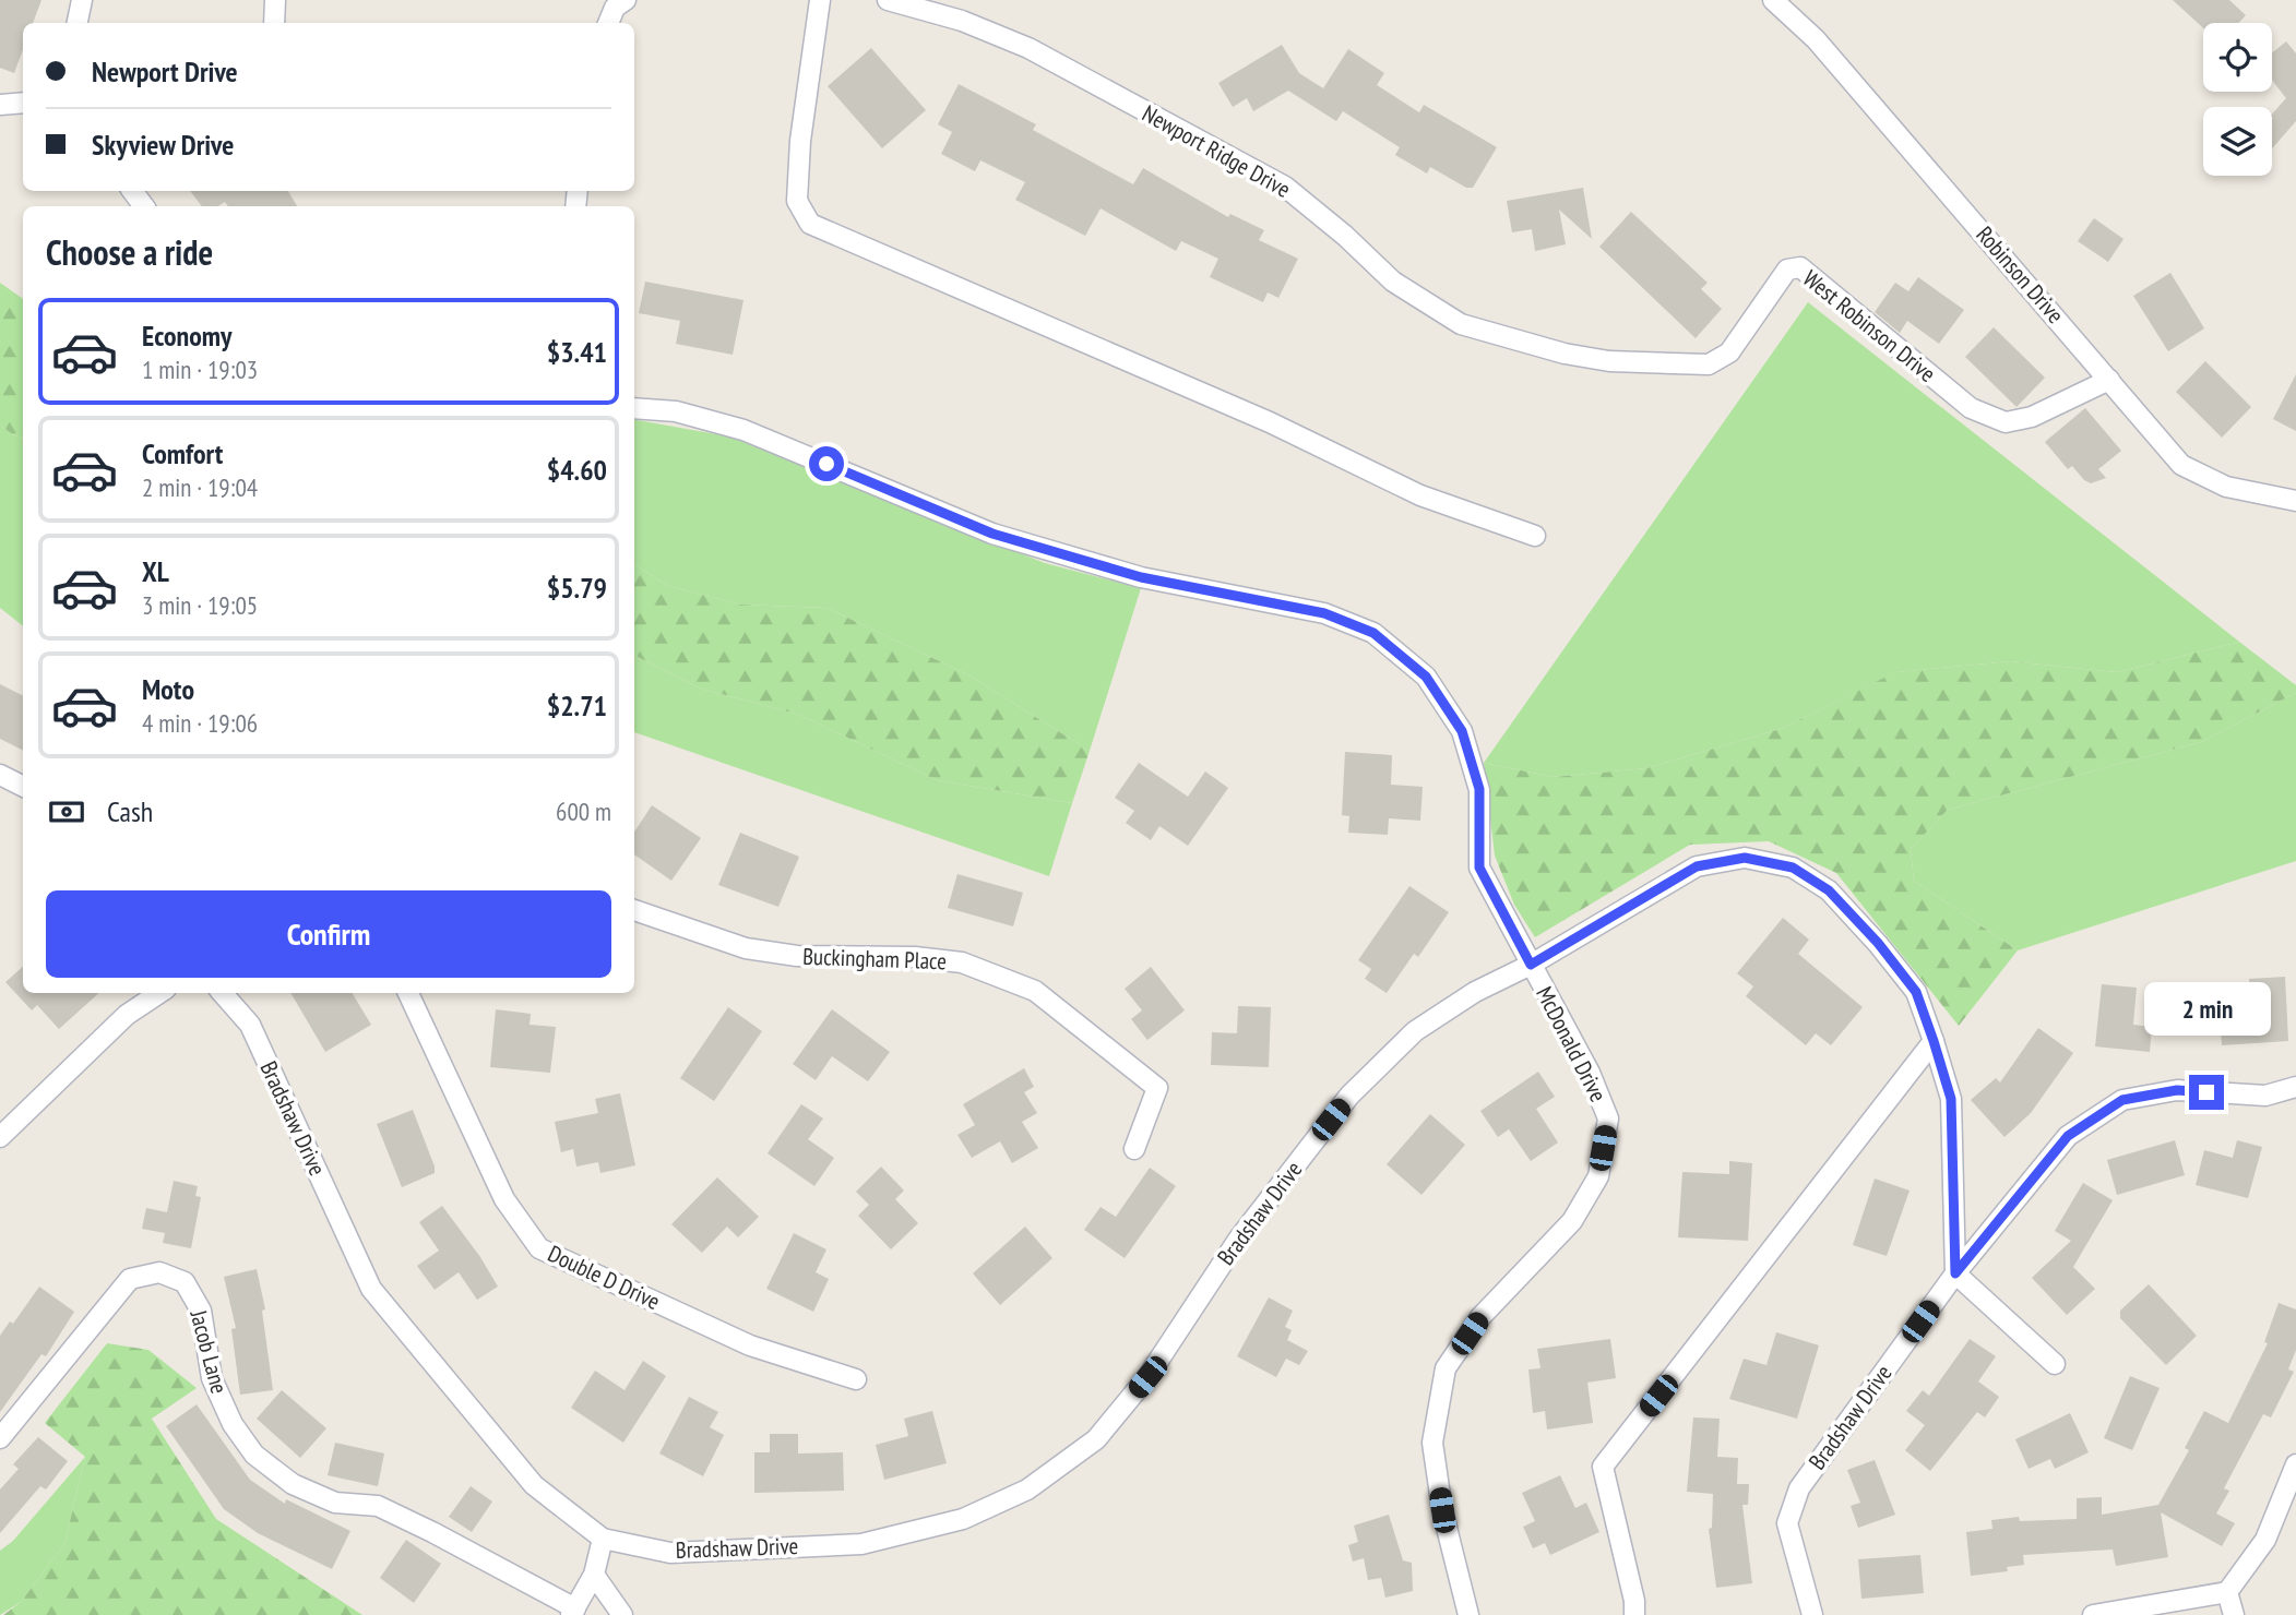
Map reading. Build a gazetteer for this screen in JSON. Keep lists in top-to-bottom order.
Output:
{
  "streets": {
    "street": [
      "Newport Ridge Drive",
      "Robinson Drive",
      "West Robinson Drive",
      "Buckingham Place",
      "McDonald Drive",
      "Bradshaw Drive",
      "Double D Drive",
      "Jacob Lane"
    ]
  },
  "crossings": [
    ["Newport Ridge Drive", "West Robinson Drive"],
    ["Robinson Drive", "West Robinson Drive"],
    ["McDonald Drive", "Bradshaw Drive"]
  ],
  "page": {
    "banner": ["Newport Drive", "Skyview Drive"],
    "heading": "Choose a ride",
    "list": [
      {
        "name": "Economy",
        "note": "1 min · 19:03",
        "value": "$3.41"
      },
      {
        "name": "Comfort",
        "note": "2 min · 19:04",
        "value": "$4.60"
      },
      {
        "name": "XL",
        "note": "3 min · 19:05",
        "value": "$5.79"
      },
      {
        "name": "Moto",
        "note": "4 min · 19:06",
        "value": "$2.71"
      }
    ],
    "pay": ["Cash", "600 m"],
    "buttons": "Confirm",
    "bubble": "2 min"
  }
}
